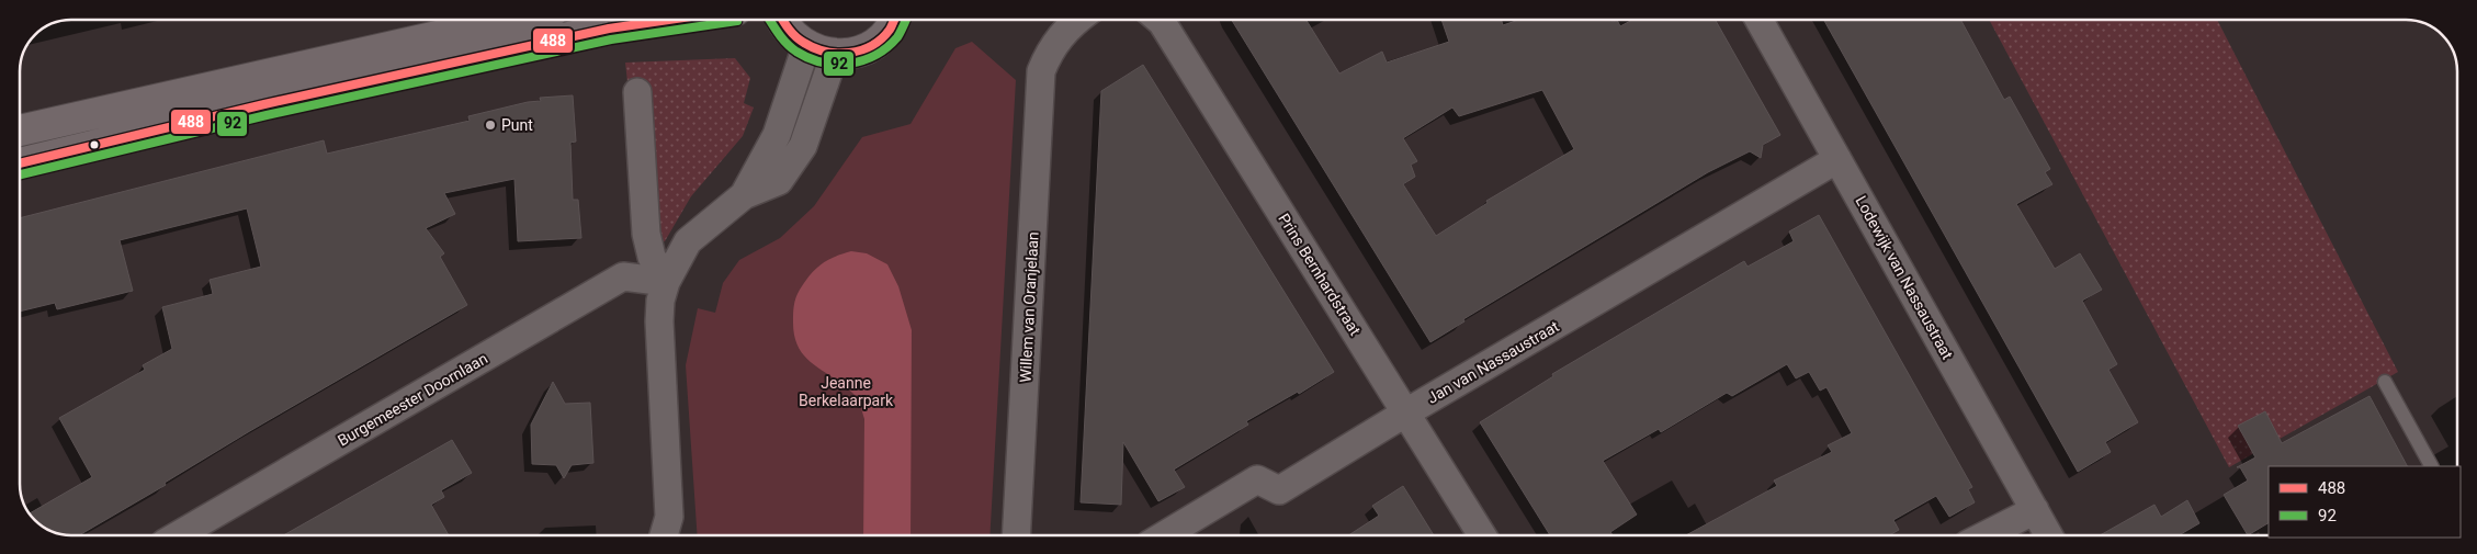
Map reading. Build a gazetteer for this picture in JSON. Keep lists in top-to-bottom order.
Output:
{
  "streets": {
    "street": [
      "Prins Bernhardstraat",
      "Lodewijk van Nassaustraat",
      "Willem van Oranjelaan",
      "Jan van Nassaustraat",
      "Burgemeester Doornlaan"
    ]
  },
  "crossings": [
    ["Prins Bernhardstraat", "Jan van Nassaustraat"],
    ["Lodewijk van Nassaustraat", "Jan van Nassaustraat"]
  ],
  "parks": ["Jeanne Berkelaarpark"],
  "places": ["Punt"],
  "lines": ["transit line 488", "transit line 92"],
  "legend": ["488", "92"]
}
